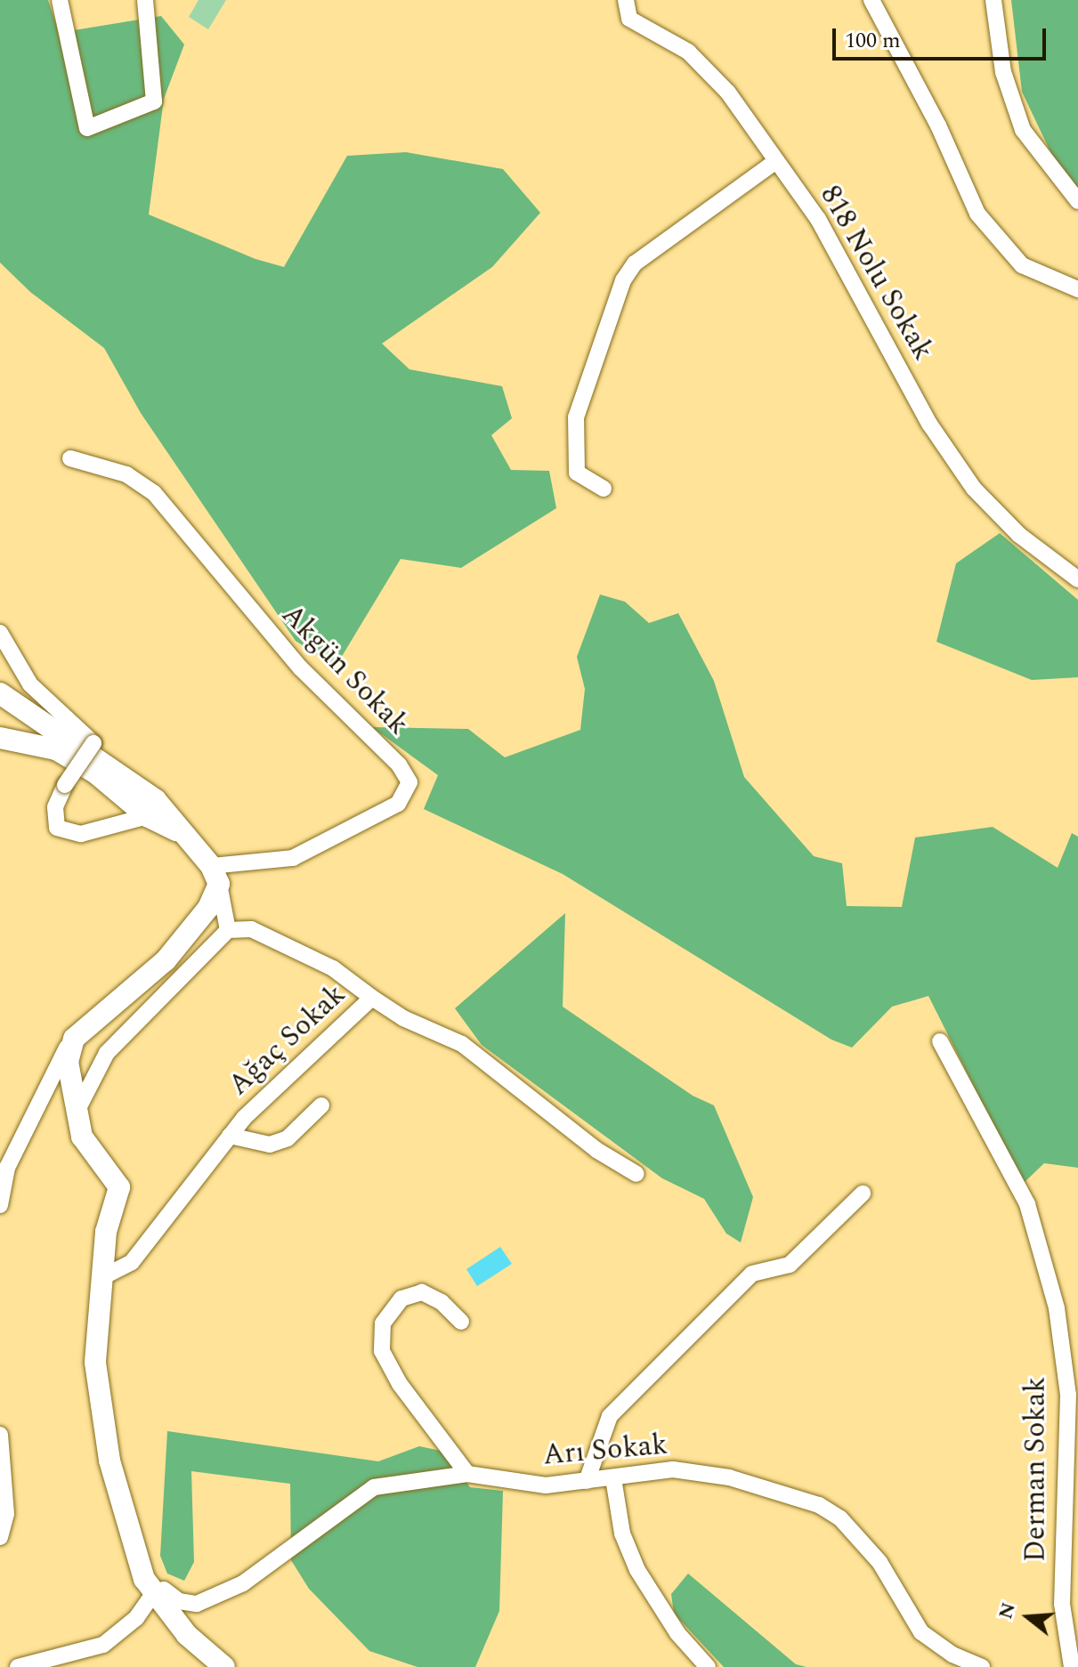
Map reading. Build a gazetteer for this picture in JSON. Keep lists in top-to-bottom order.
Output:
{
  "streets": {
    "street": [
      "818 Nolu Sokak",
      "Akgün Sokak",
      "Ağaç Sokak",
      "Arı Sokak",
      "Derman Sokak"
    ]
  },
  "scale_bar": "100 m",
  "north": "left"
}
